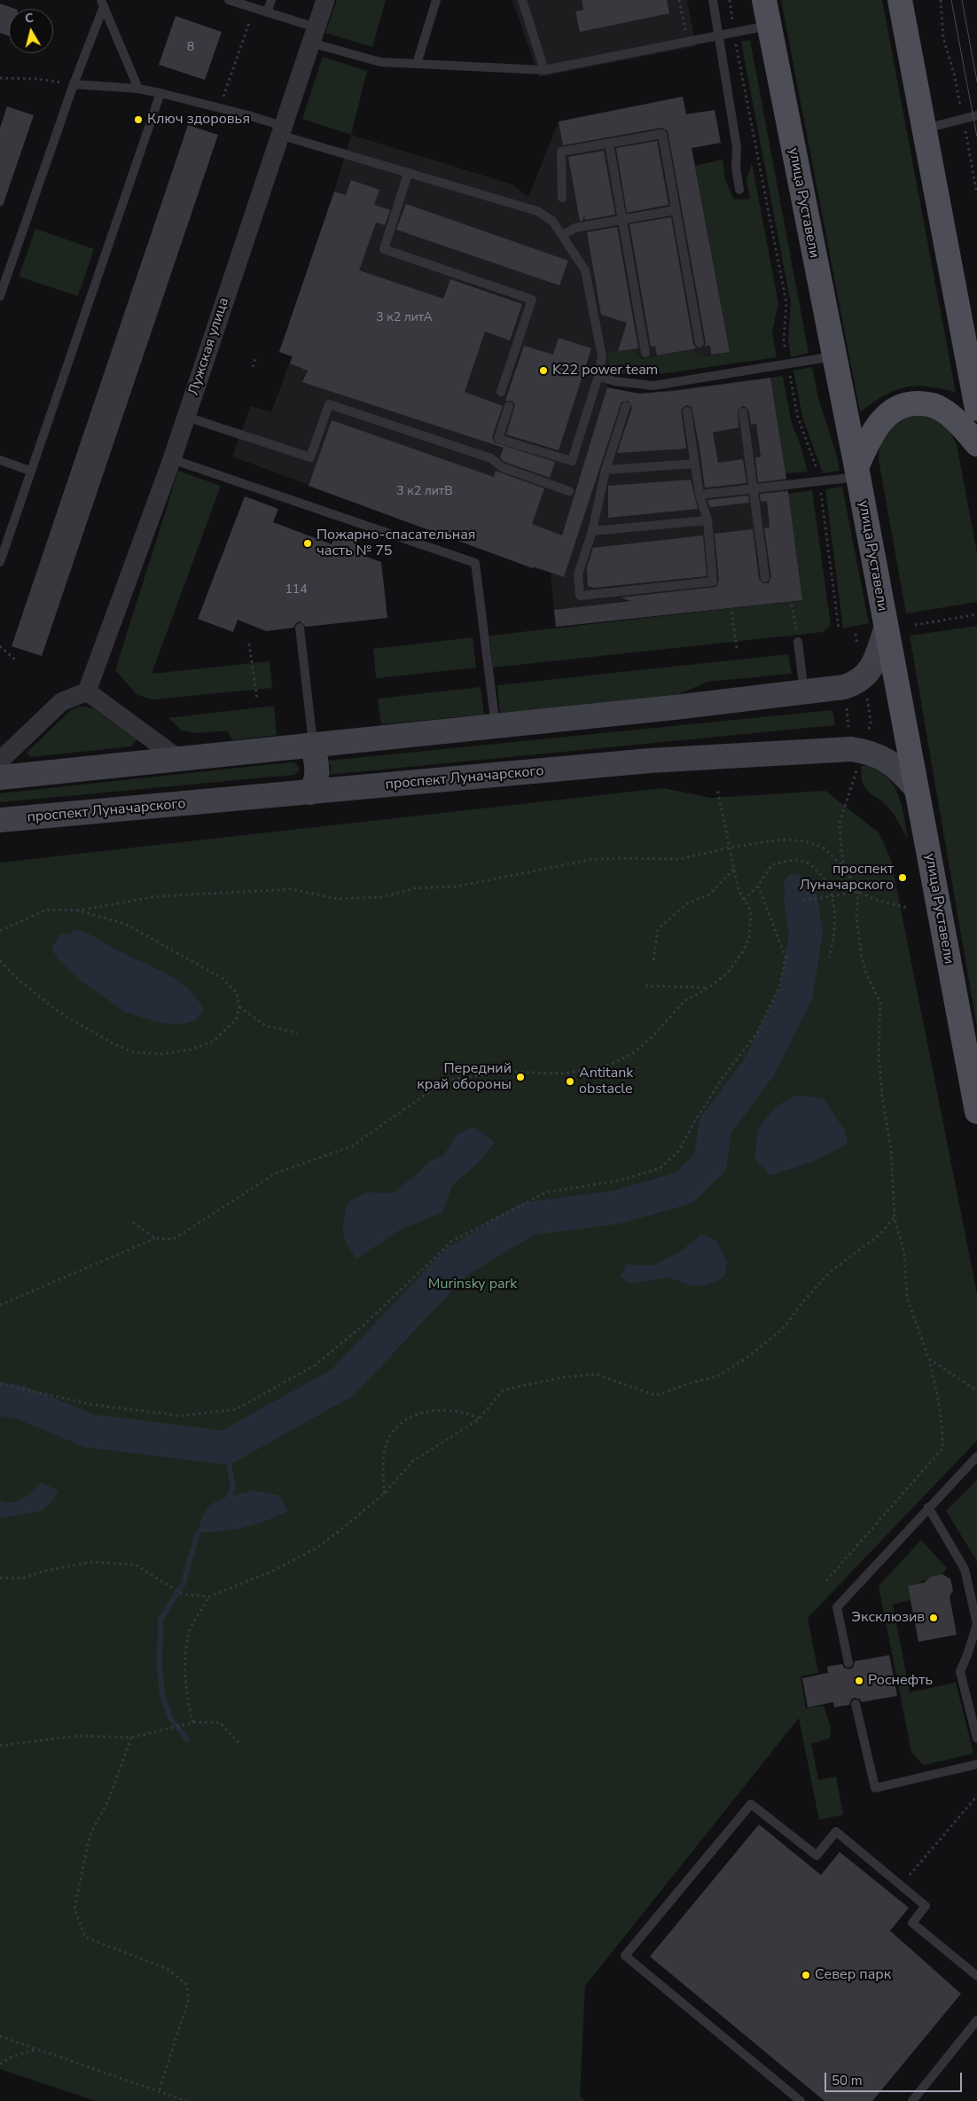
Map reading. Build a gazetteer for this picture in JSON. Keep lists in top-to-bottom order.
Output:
{
  "streets": {
    "main road": ["улица Руставели", "проспект Луначарского"],
    "street": ["Лужская улица"]
  },
  "crossings": [
    ["улица Руставели", "проспект Луначарского"]
  ],
  "parks": ["Murinsky park"],
  "places": [
    "Ключ здоровья",
    "K22 power team",
    "Пожарно-спасательная часть № 75",
    "проспект Луначарского",
    "Передний край обороны",
    "Antitank obstacle",
    "Эксклюзив",
    "Роснефть",
    "Север парк"
  ],
  "house_numbers": [
    "8",
    "3 к2 литА",
    "3 к2 литВ",
    "114"
  ],
  "scale_bar": "50 m",
  "north": "top"
}
